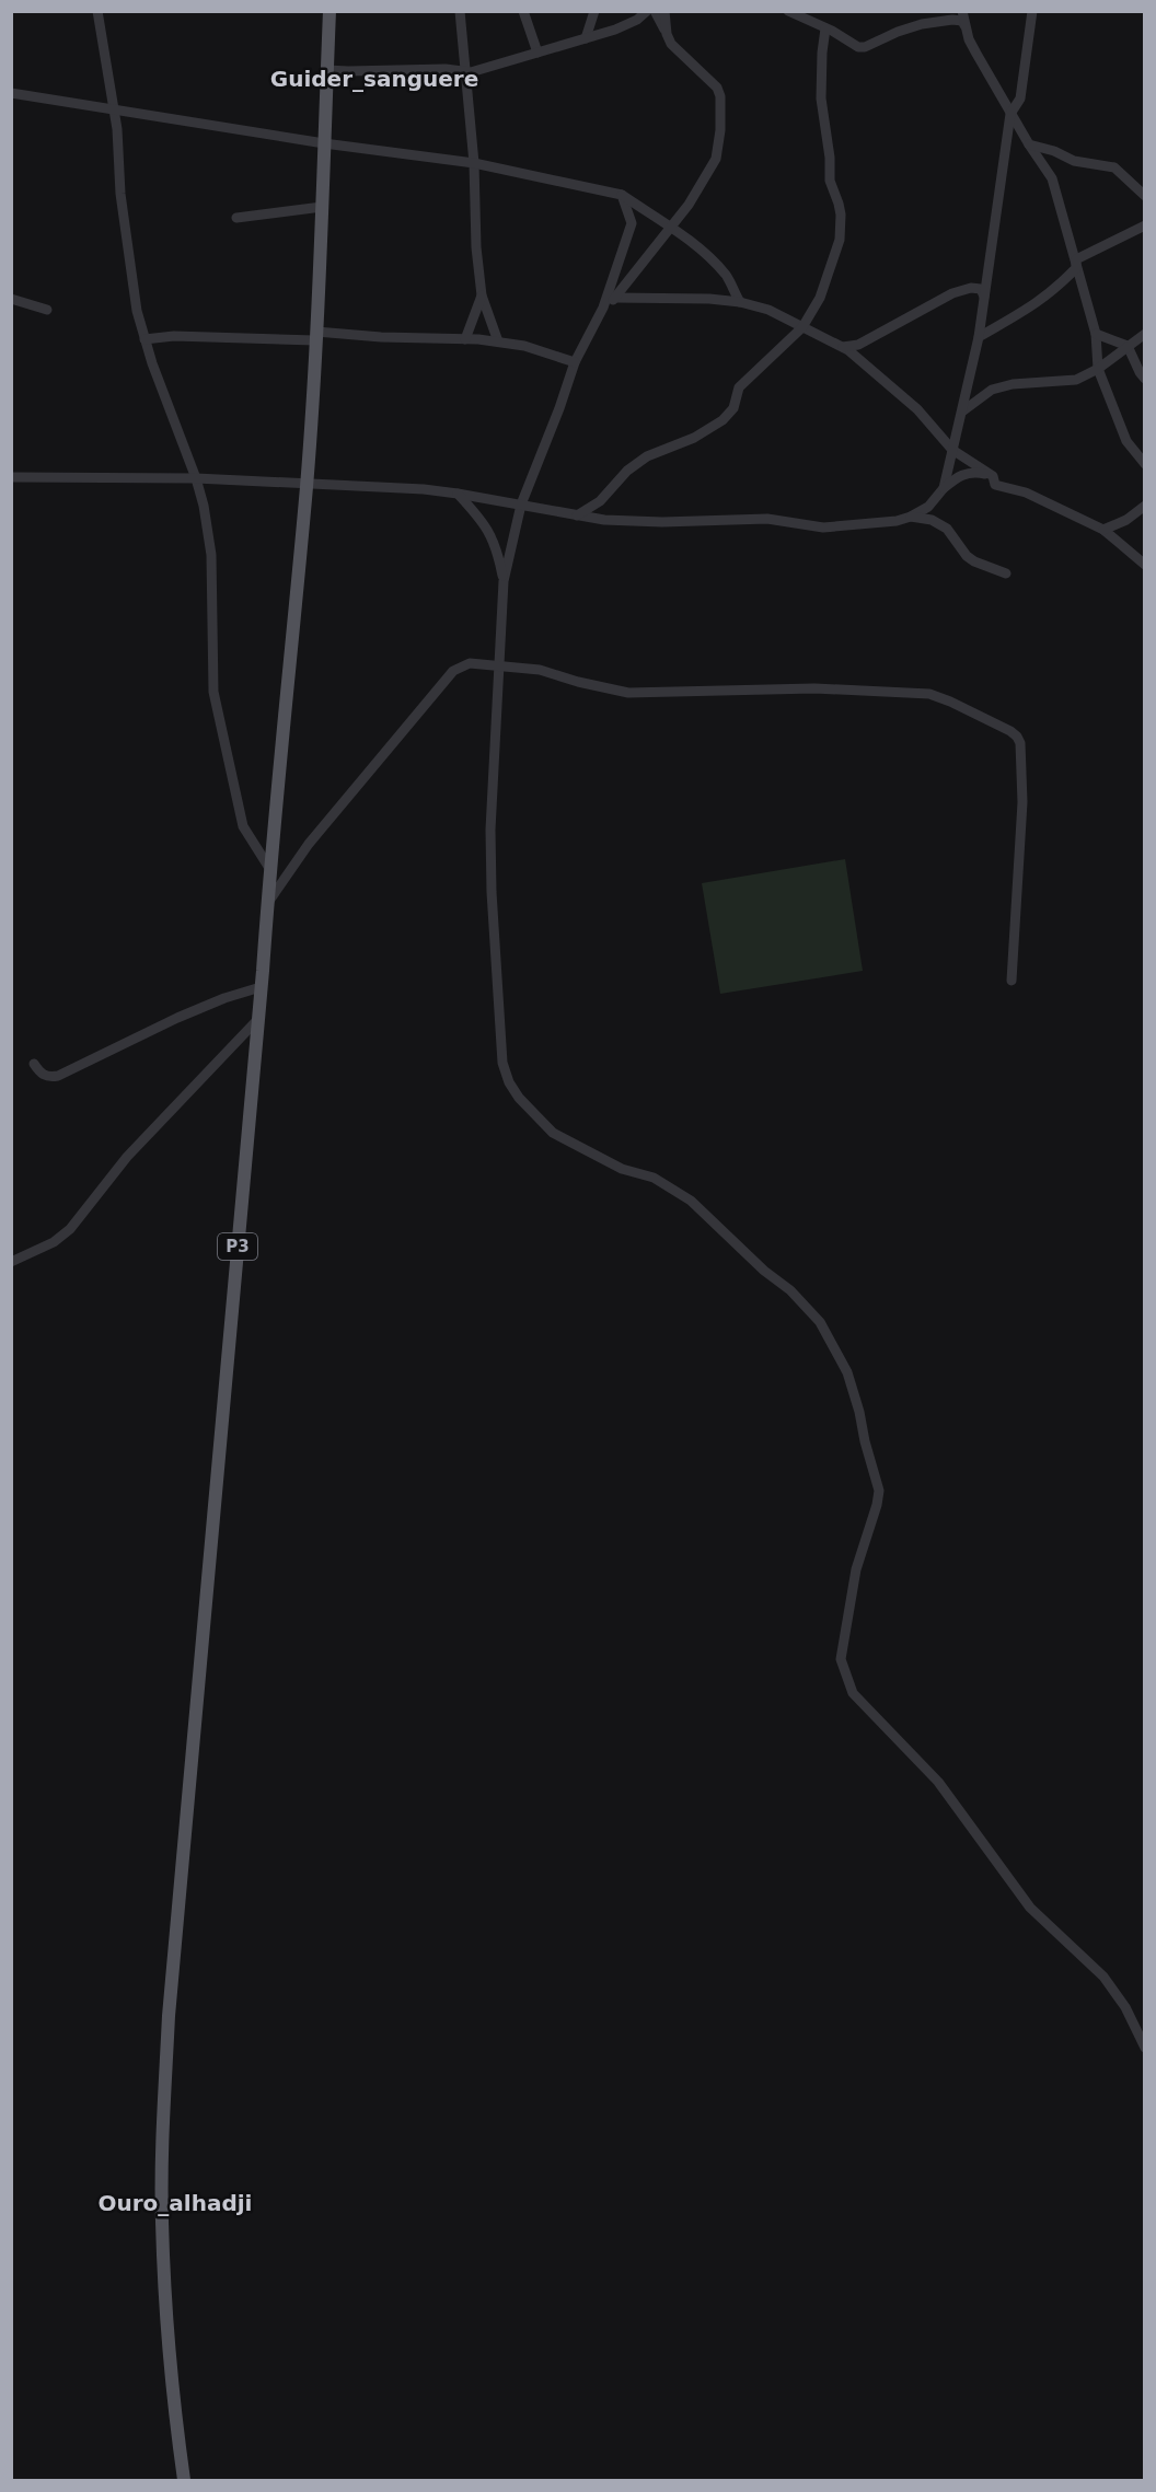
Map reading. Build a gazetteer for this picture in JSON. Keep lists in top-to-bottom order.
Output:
{
  "streets": {
    "main road": ["P3"]
  },
  "districts": ["Guider_sanguere", "Ouro_alhadji"]
}
